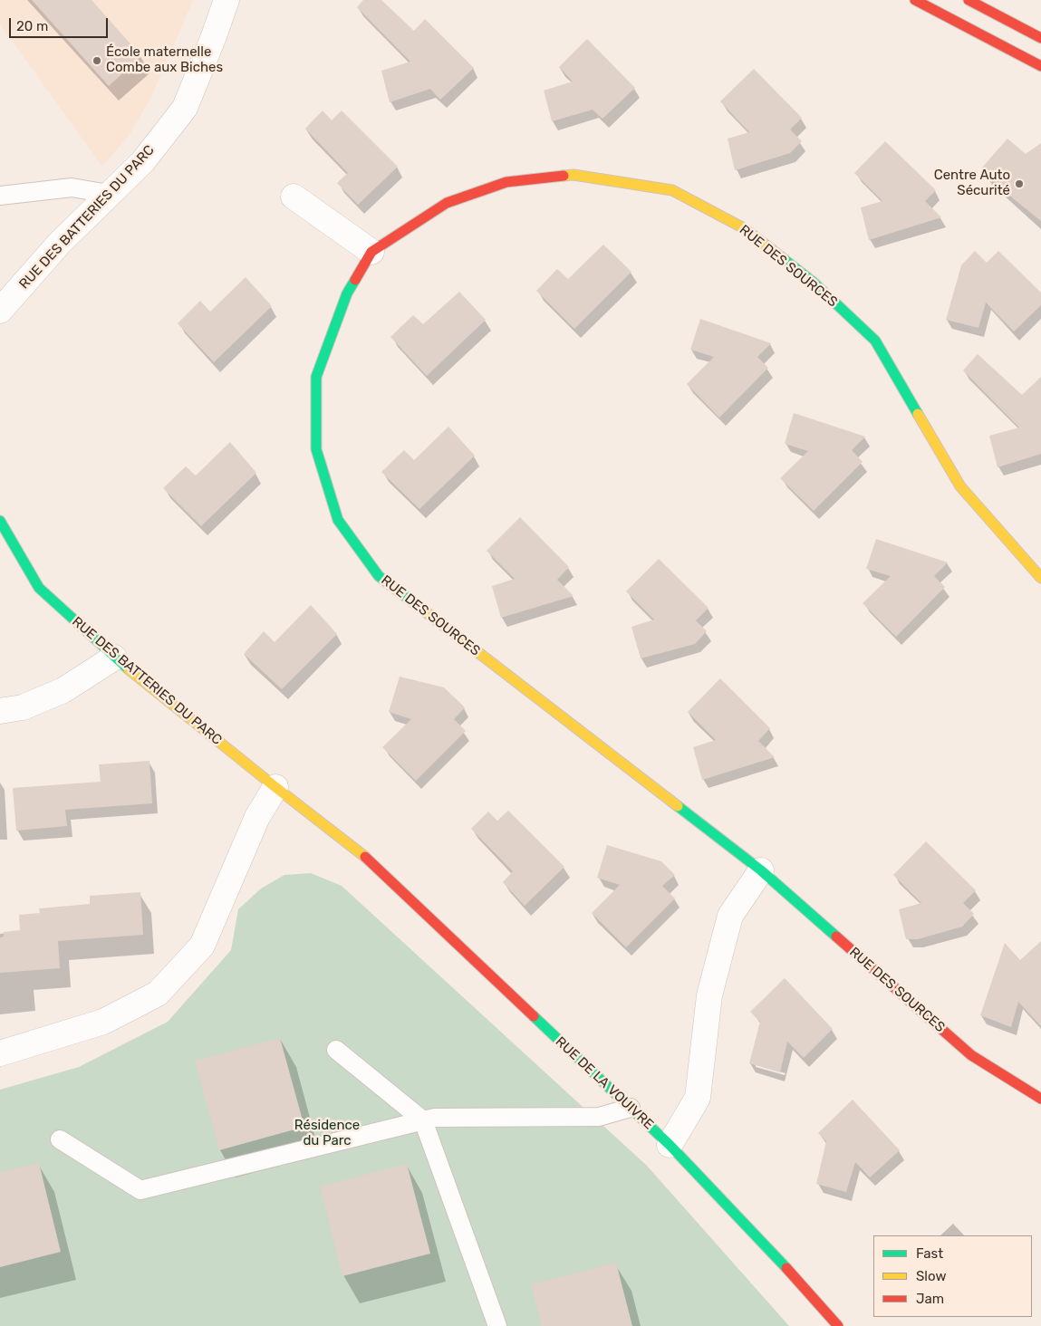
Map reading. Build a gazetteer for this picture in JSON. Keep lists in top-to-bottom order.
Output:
{
  "streets": {
    "street": ["RUE DES BATTERIES DU PARC", "RUE DES SOURCES", "RUE DE LA VOUIVRE"]
  },
  "crossings": [
    ["RUE DES BATTERIES DU PARC", "RUE DE LA VOUIVRE"]
  ],
  "parks": ["Résidence du Parc"],
  "places": ["École maternelle Combe aux Biches", "Centre Auto Sécurité"],
  "legend": ["Fast", "Slow", "Jam"],
  "scale_bar": "20 m"
}
